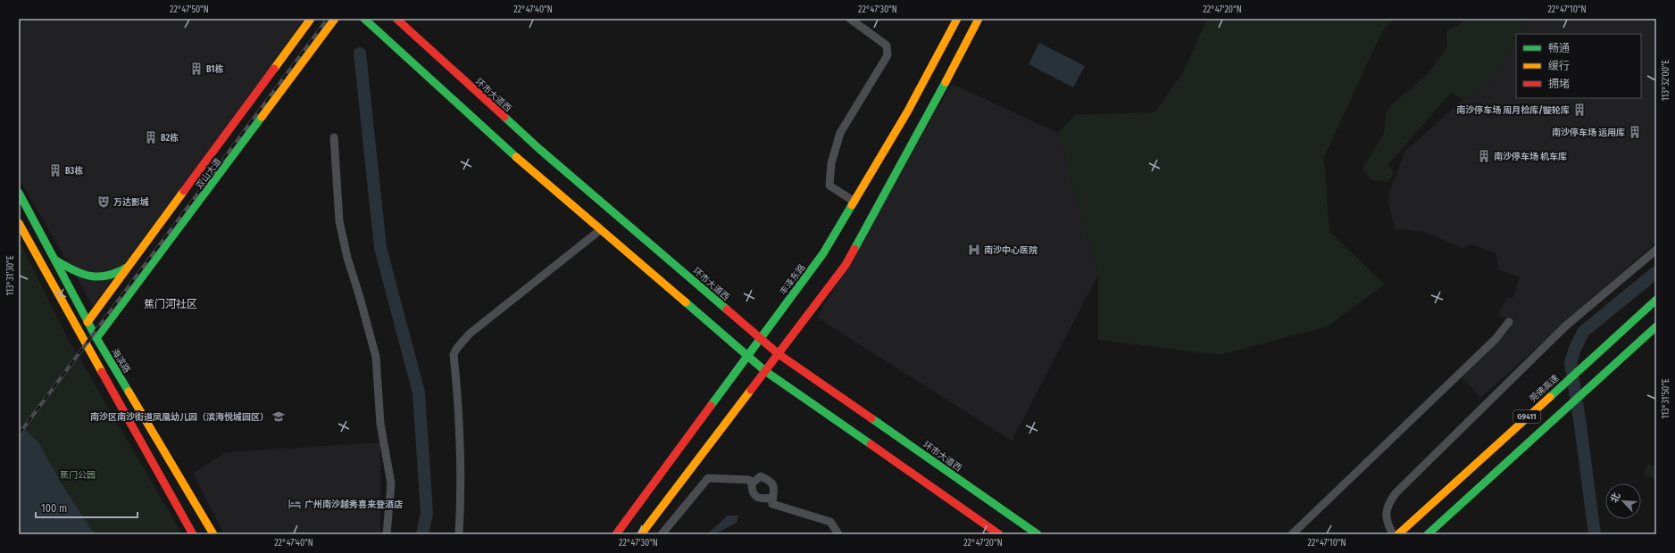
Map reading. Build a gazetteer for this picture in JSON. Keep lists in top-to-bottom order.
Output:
{
  "streets": {
    "main road": [
      "环市大道西",
      "双山大道",
      "丰泽东路",
      "海滨路",
      "莞佛高速",
      "G9411"
    ]
  },
  "crossings": [
    ["环市大道西", "丰泽东路"],
    ["双山大道", "海滨路"]
  ],
  "districts": ["蕉门河社区"],
  "parks": ["蕉门公园"],
  "places": {
    "building": [
      "B1栋",
      "南沙停车场 周月检库/镟轮库",
      "南沙停车场 运用库",
      "B2栋",
      "南沙停车场 机车库",
      "B3栋"
    ],
    "theatre": ["万达影城"],
    "hospital": ["南沙中心医院"],
    "school or university": ["南沙区南沙街道凤凰幼儿园（滨海悦城园区）"],
    "hotel": ["广州南沙越秀喜来登酒店"]
  },
  "legend": ["畅通", "缓行", "拥堵"],
  "scale_bar": "100 m",
  "north": "top left",
  "coordinates": [
    "22°47'50\"N",
    "22°47'40\"N",
    "22°47'30\"N",
    "22°47'20\"N",
    "22°47'10\"N",
    "113°32'00\"E",
    "113°31'30\"E",
    "113°31'50\"E"
  ]
}
